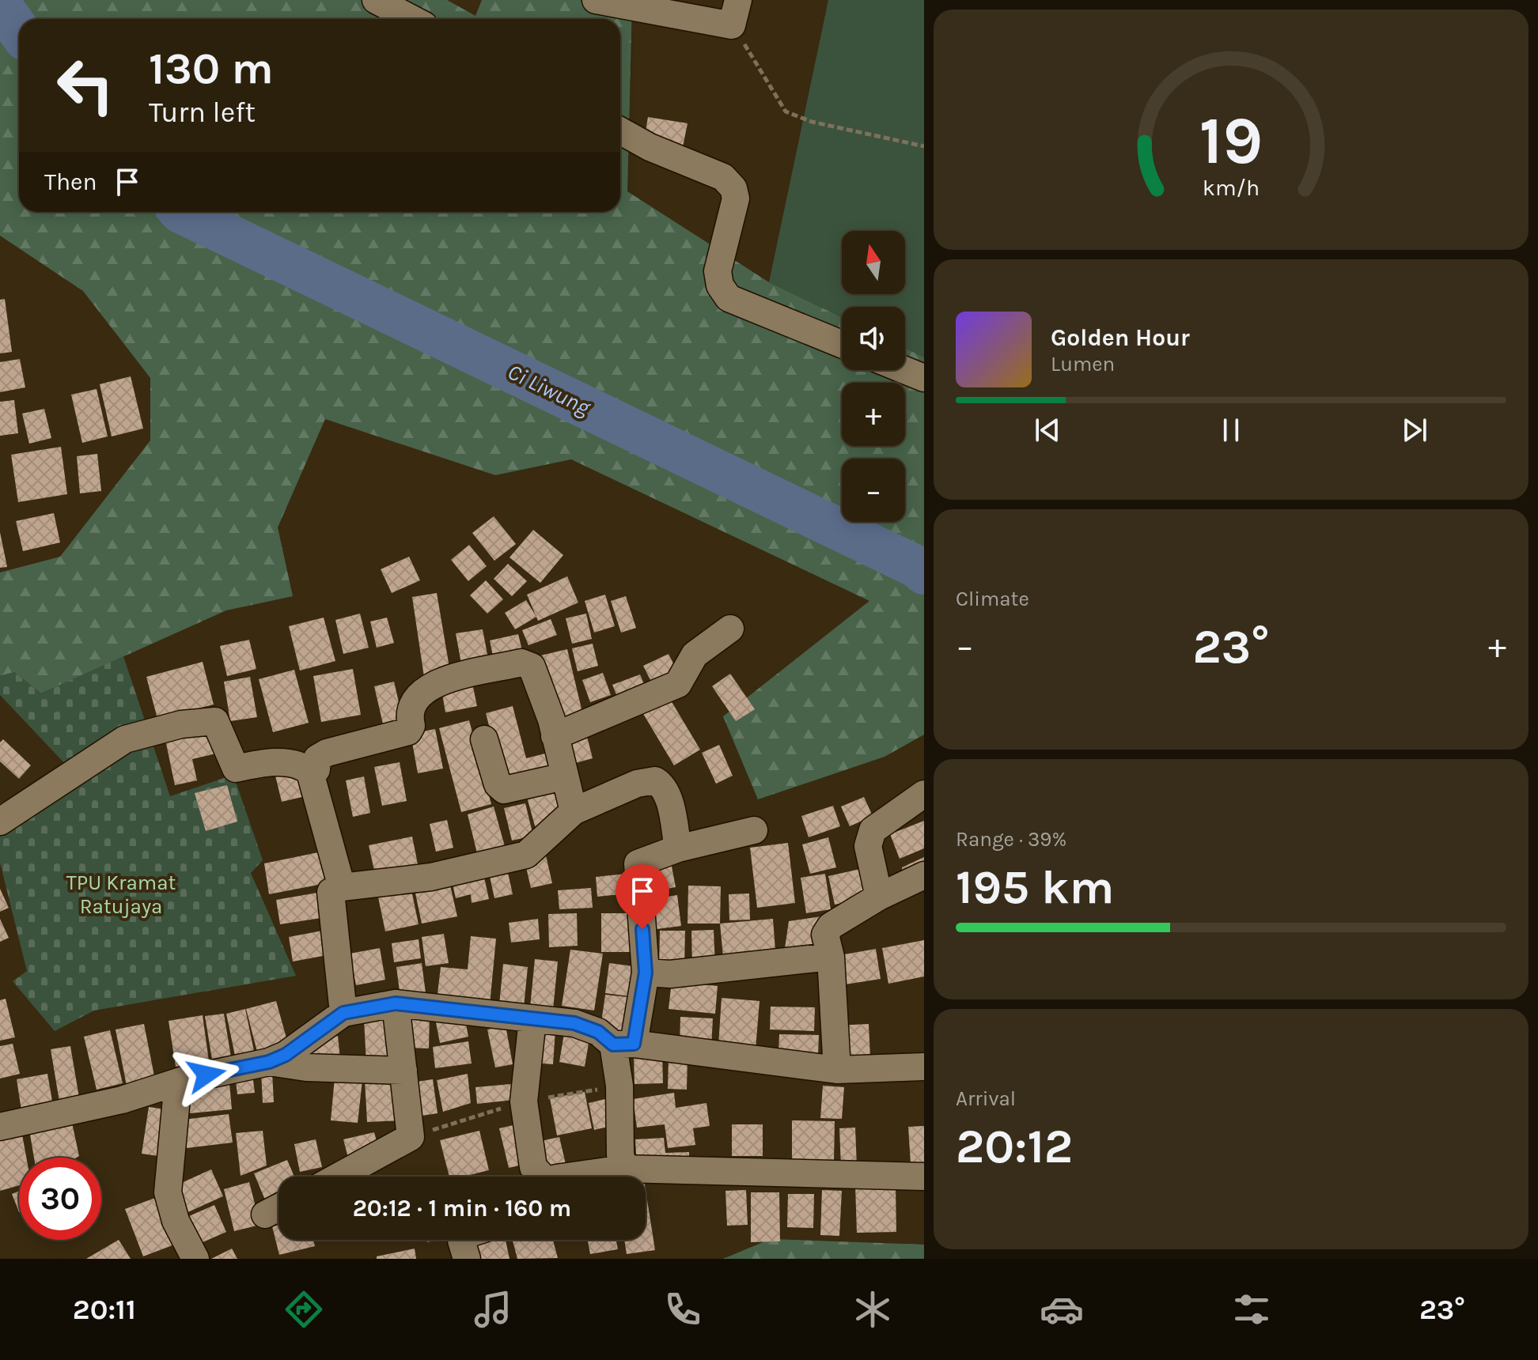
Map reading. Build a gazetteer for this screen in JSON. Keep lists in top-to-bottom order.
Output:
{
  "water": ["Ci Liwung"],
  "parks": ["TPU Kramat Ratujaya"],
  "north": "top",
  "page": {
    "turn": ["130 m", "Turn left"],
    "then": "Then",
    "map_buttons": ["+", "−"],
    "song": ["Golden Hour", "Lumen"],
    "tile": [
      "Climate",
      ["Range · 39%", "195 km"],
      ["Arrival", "20:12"]
    ],
    "heat": ["−", "23°", "+"],
    "limit": "30",
    "trip": "20:12 · 1 min · 160 m",
    "tabs": ["20:11", "23°"],
    "gauge": ["19", "km/h"]
  }
}
